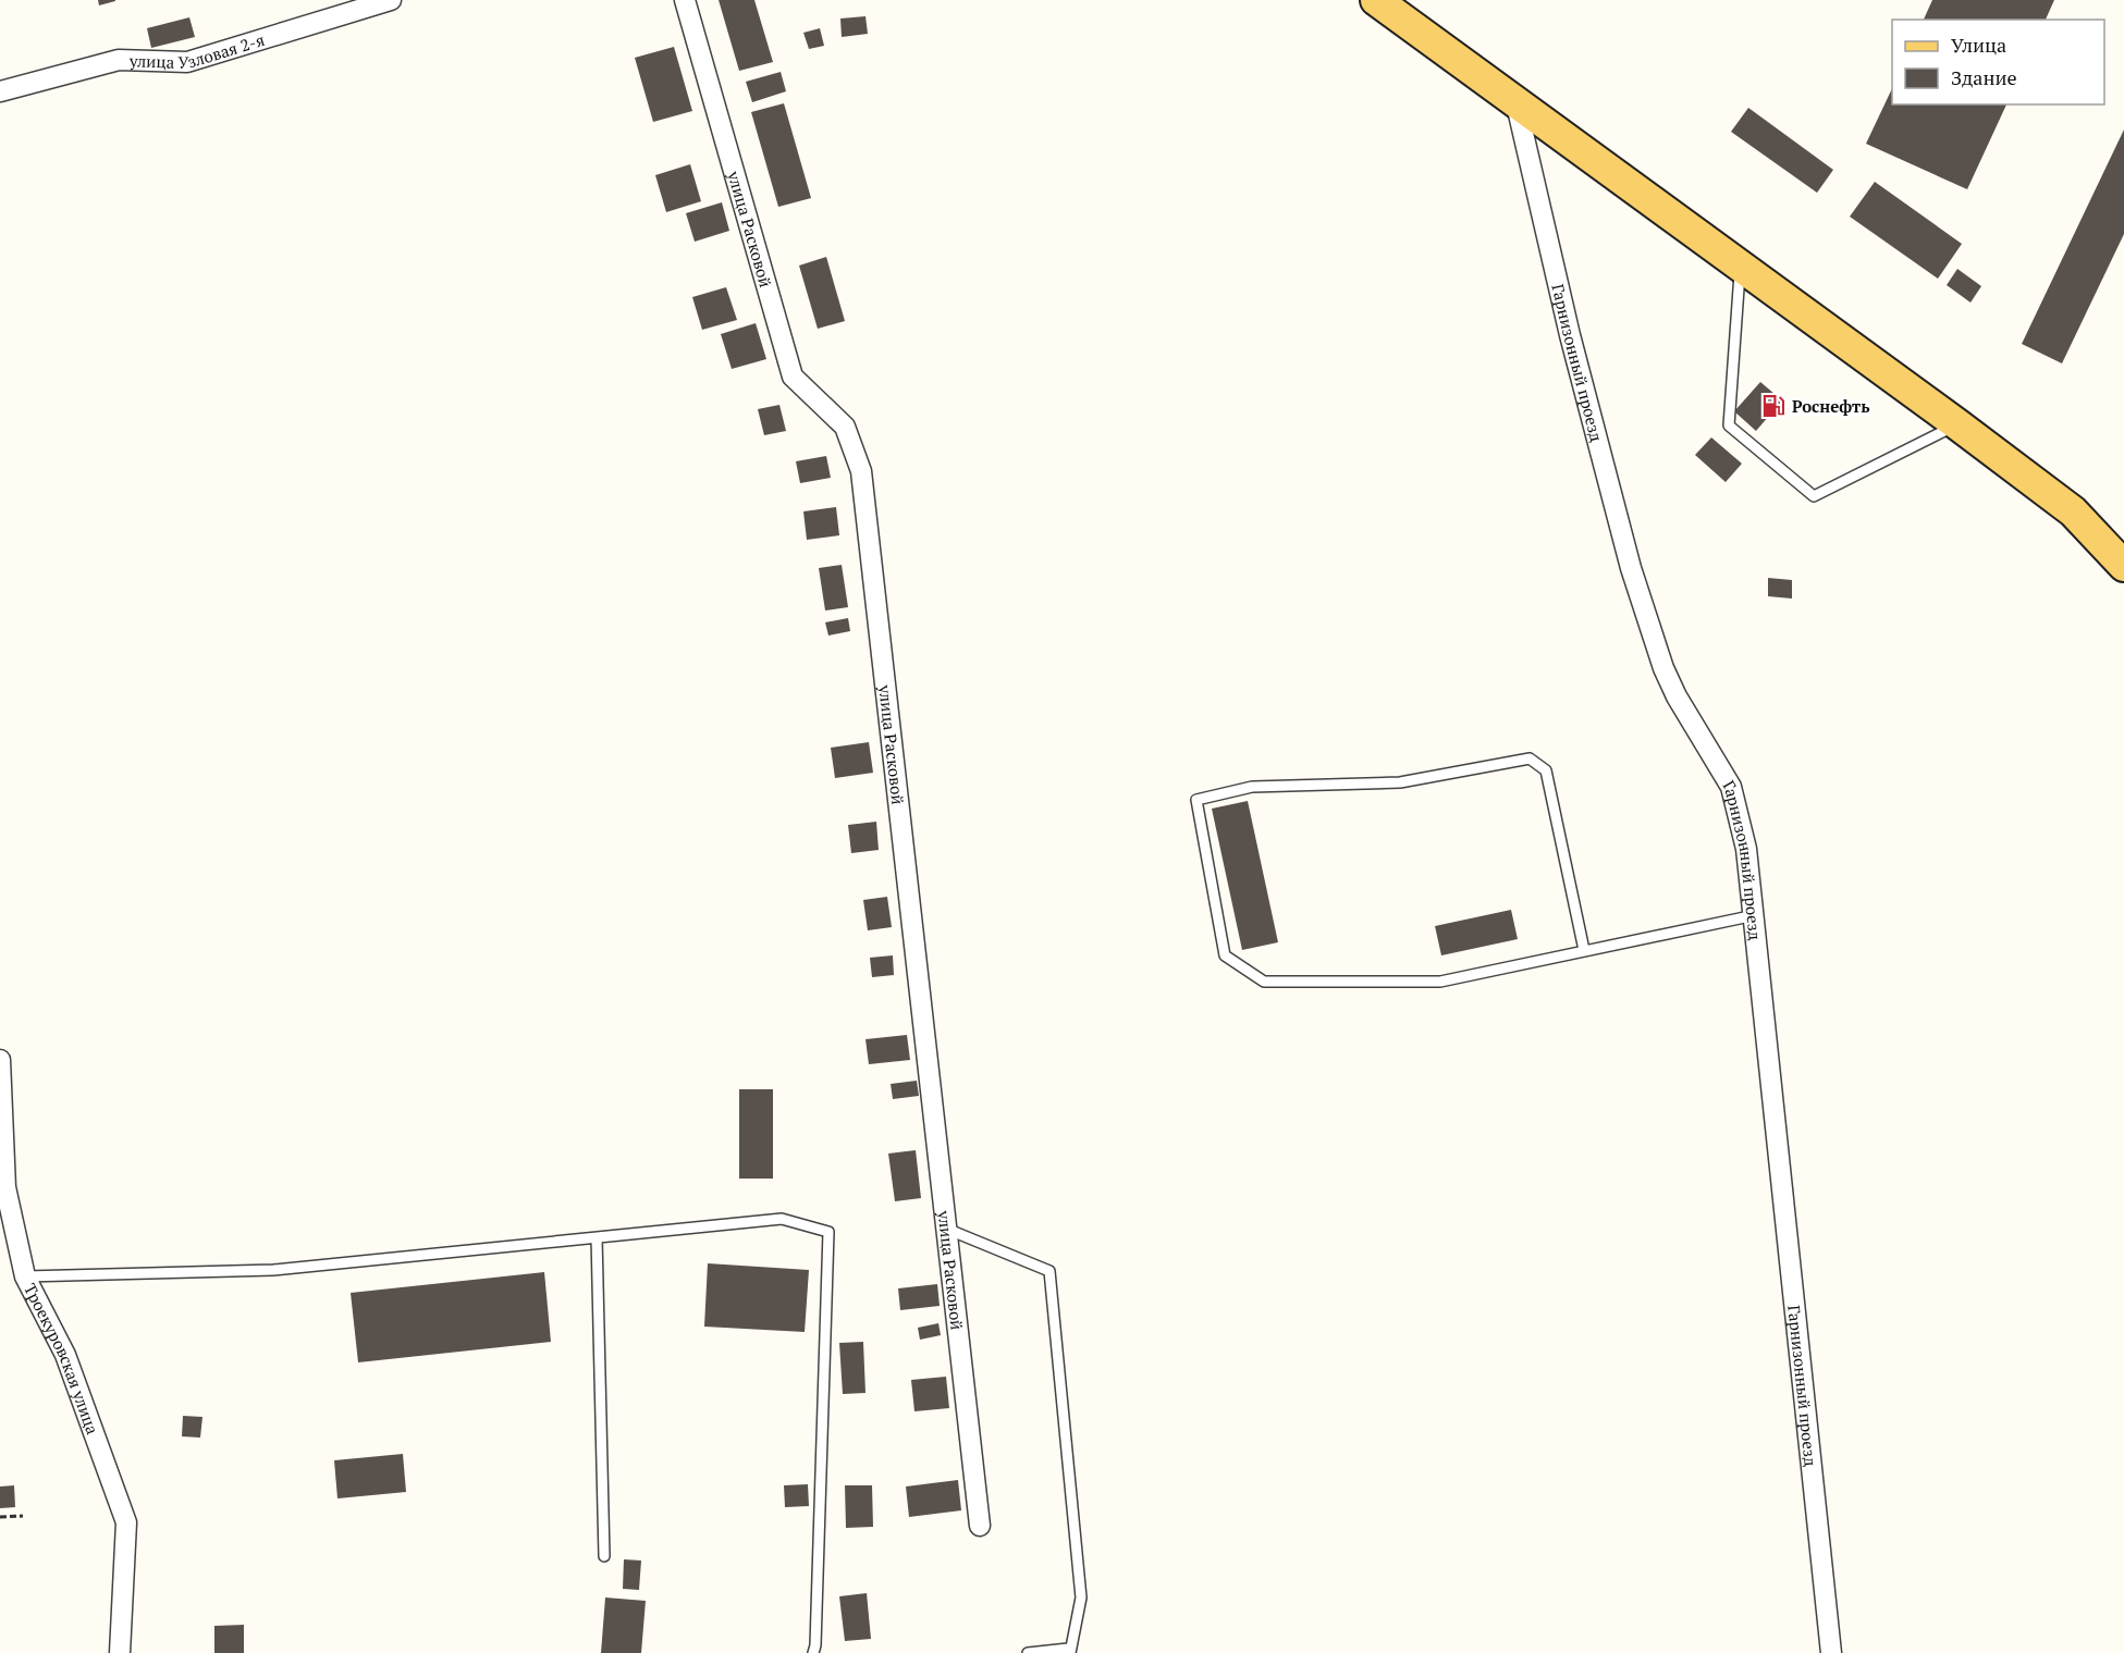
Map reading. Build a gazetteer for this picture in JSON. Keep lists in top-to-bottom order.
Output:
{
  "streets": {
    "street": [
      "улица Узловая 2-я",
      "улица Расковой",
      "Гарнизонный проезд",
      "Троекуровская улица"
    ]
  },
  "places": {
    "fuel station": ["Роснефть"]
  },
  "legend": ["Улица", "Здание"]
}
